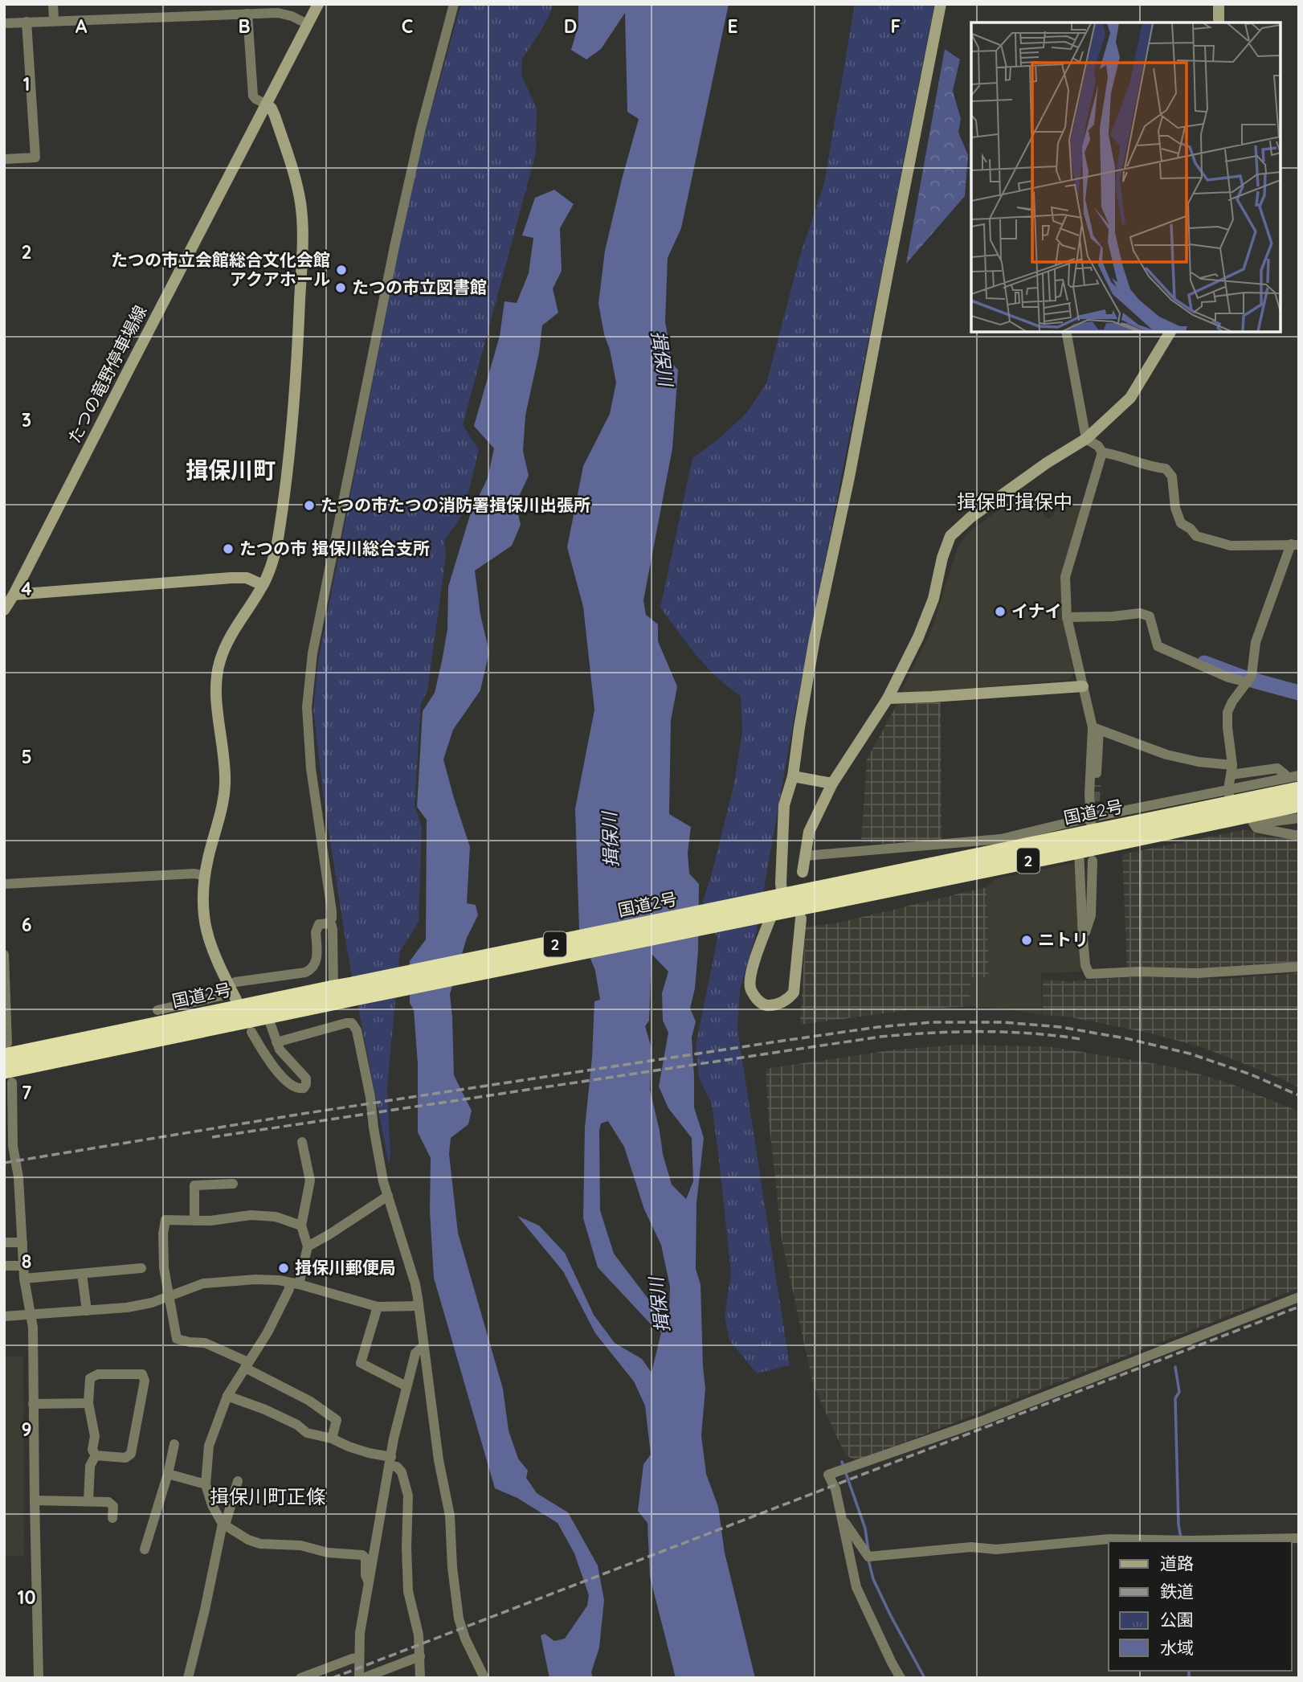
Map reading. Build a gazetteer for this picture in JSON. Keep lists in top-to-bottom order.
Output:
{
  "streets": {
    "highway": ["国道2号", "2"],
    "street": ["たつの竜野停車場線"]
  },
  "districts": ["揖保川町", "揖保町揖保中", "揖保川町正條"],
  "water": ["揖保川"],
  "places": [
    "たつの市立会館総合文化会館 アクアホール",
    "たつの市立図書館",
    "たつの市たつの消防署揖保川出張所",
    "たつの市 揖保川総合支所",
    "イナイ",
    "ニトリ",
    "揖保川郵便局"
  ],
  "legend": [
    "道路",
    "鉄道",
    "公園",
    "水域"
  ],
  "grid": {
    "columns": [
      "A",
      "B",
      "C",
      "D",
      "E",
      "F"
    ],
    "rows": [
      "1",
      "2",
      "3",
      "4",
      "5",
      "6",
      "7",
      "8",
      "9",
      "10"
    ]
  }
}
